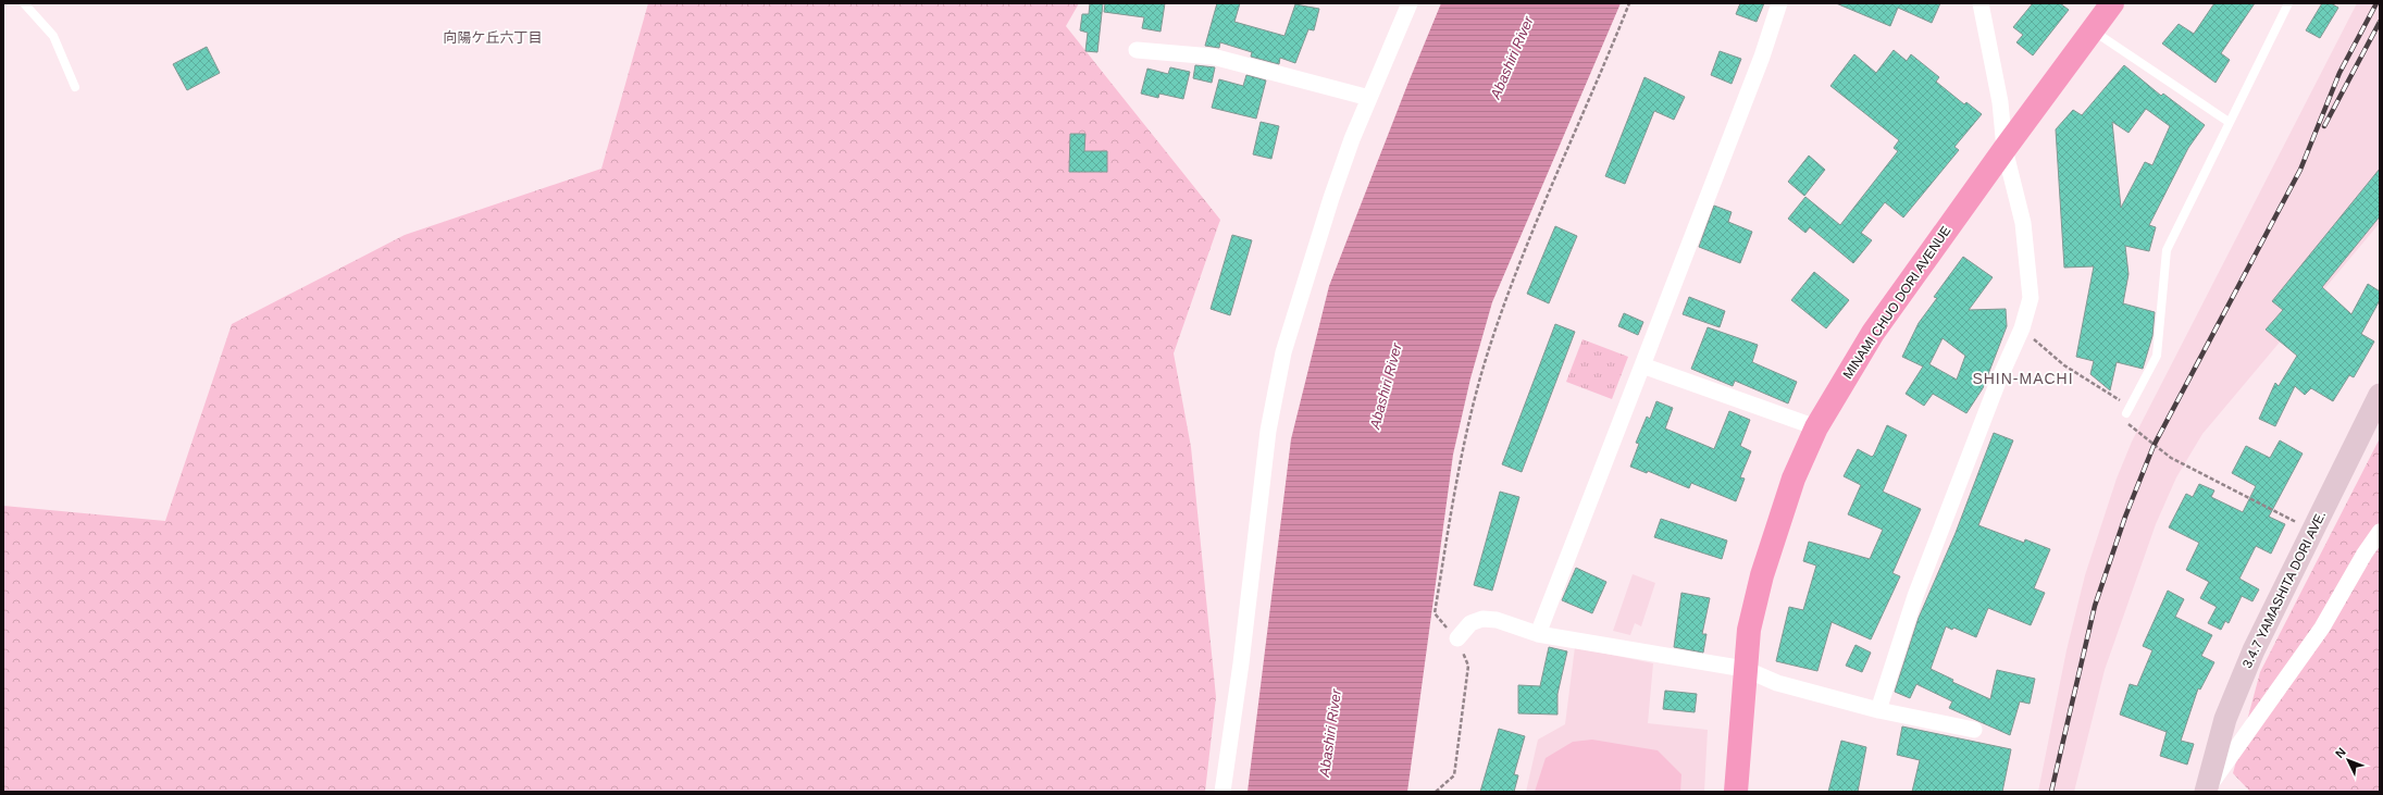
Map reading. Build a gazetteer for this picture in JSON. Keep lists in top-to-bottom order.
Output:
{
  "streets": {
    "highway": ["MINAMI CHUO DORI AVENUE"],
    "street": ["3.4.7 YAMASHITA DORI AVE."]
  },
  "districts": ["向陽ケ丘六丁目", "SHIN-MACHI"],
  "water": ["Abashiri River"],
  "north": "top left"
}
